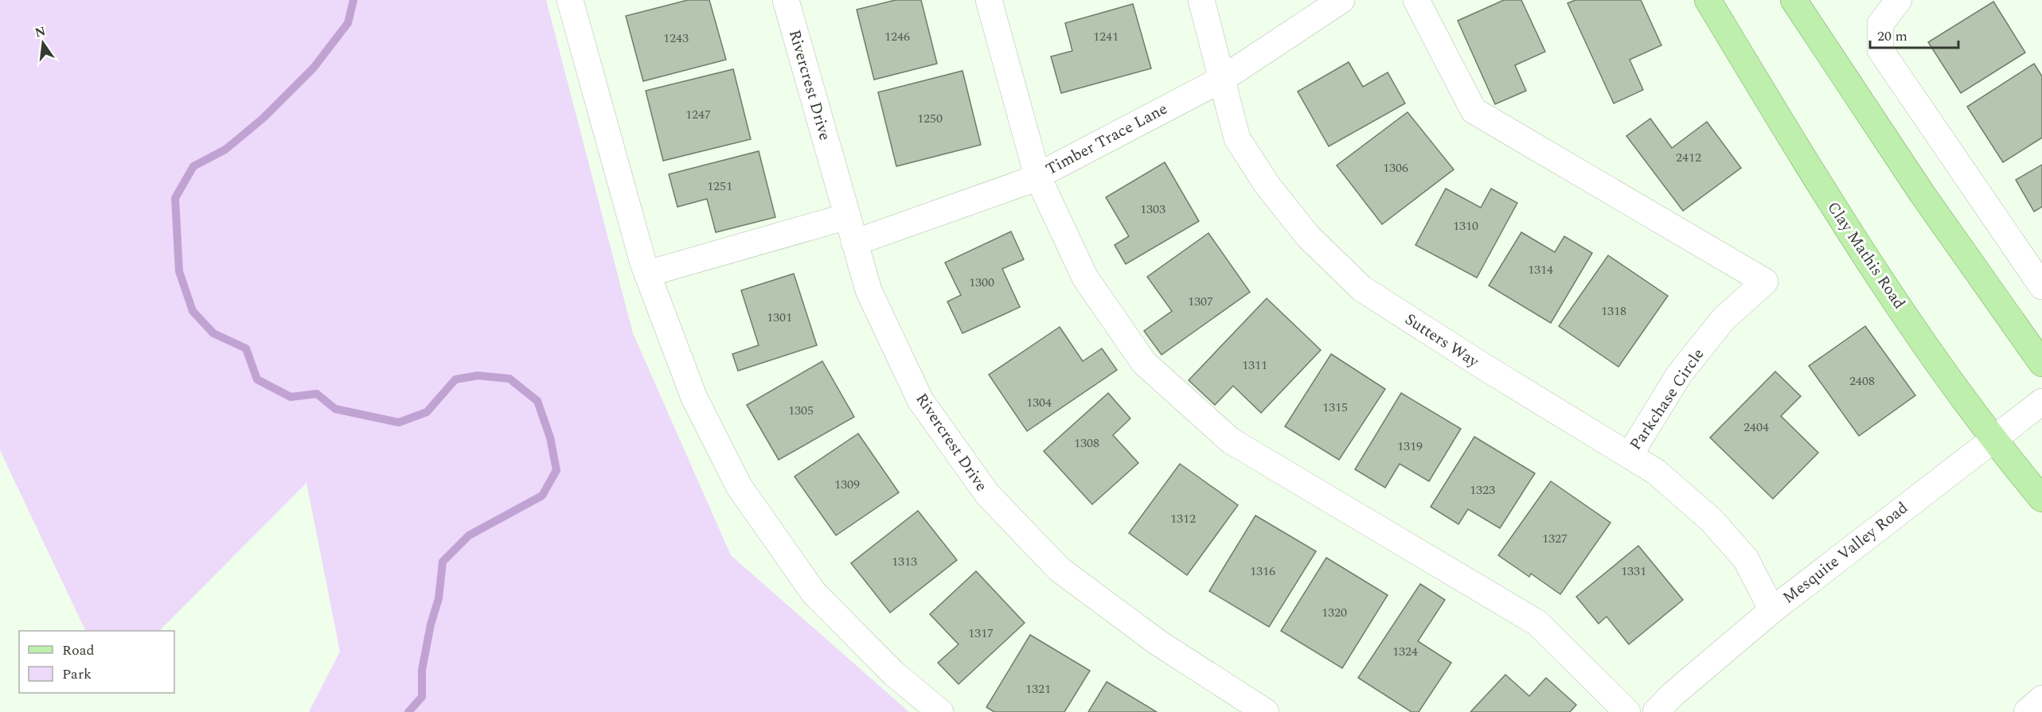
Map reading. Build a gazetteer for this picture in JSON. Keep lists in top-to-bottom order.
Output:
{
  "streets": {
    "main road": ["Clay Mathis Road"],
    "street": [
      "Rivercrest Drive",
      "Timber Trace Lane",
      "Sutters Way",
      "Parkchase Circle",
      "Mesquite Valley Road"
    ]
  },
  "crossings": [
    ["Rivercrest Drive", "Timber Trace Lane"],
    ["Timber Trace Lane", "Sutters Way"],
    ["Clay Mathis Road", "Mesquite Valley Road"],
    ["Sutters Way", "Parkchase Circle"],
    ["Sutters Way", "Mesquite Valley Road"]
  ],
  "house_numbers": [
    "1246",
    "1241",
    "1243",
    "1247",
    "1250",
    "2412",
    "1306",
    "1251",
    "1303",
    "1310",
    "1314",
    "1300",
    "1307",
    "1318",
    "1301",
    "1311",
    "2408",
    "1304",
    "1315",
    "1305",
    "2404",
    "1308",
    "1319",
    "1309",
    "1323",
    "1312",
    "1327",
    "1313",
    "1316",
    "1331",
    "1320",
    "1317",
    "1324",
    "1321"
  ],
  "legend": ["Road", "Park"],
  "scale_bar": "20 m",
  "north": "top"
}
